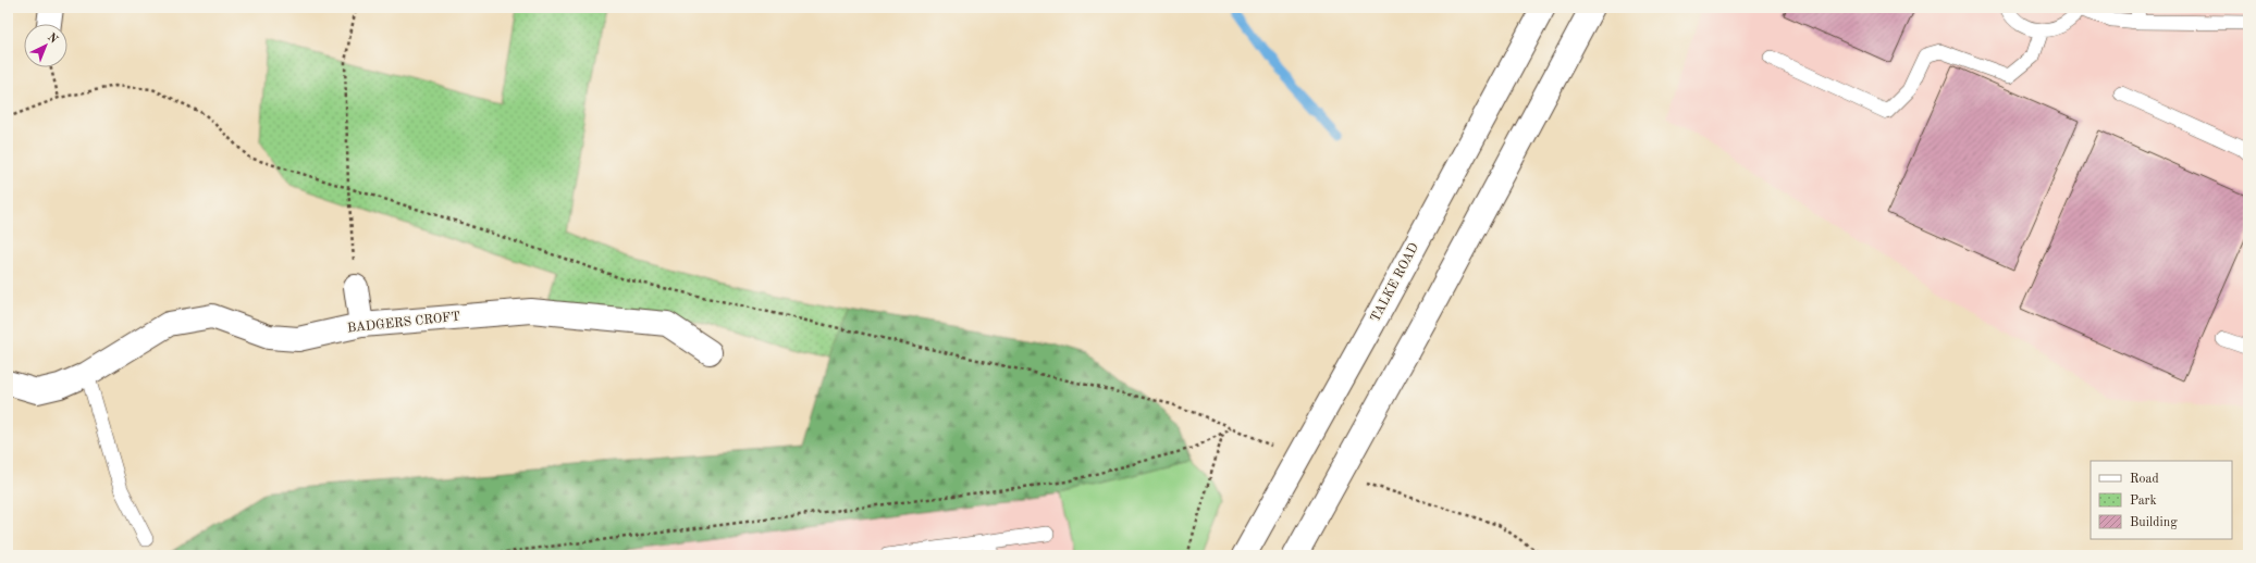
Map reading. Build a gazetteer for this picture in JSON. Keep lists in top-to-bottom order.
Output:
{
  "streets": {
    "main road": ["TALKE ROAD", "BADGERS CROFT"]
  },
  "legend": ["Road", "Park", "Building"],
  "north": "top right"
}
